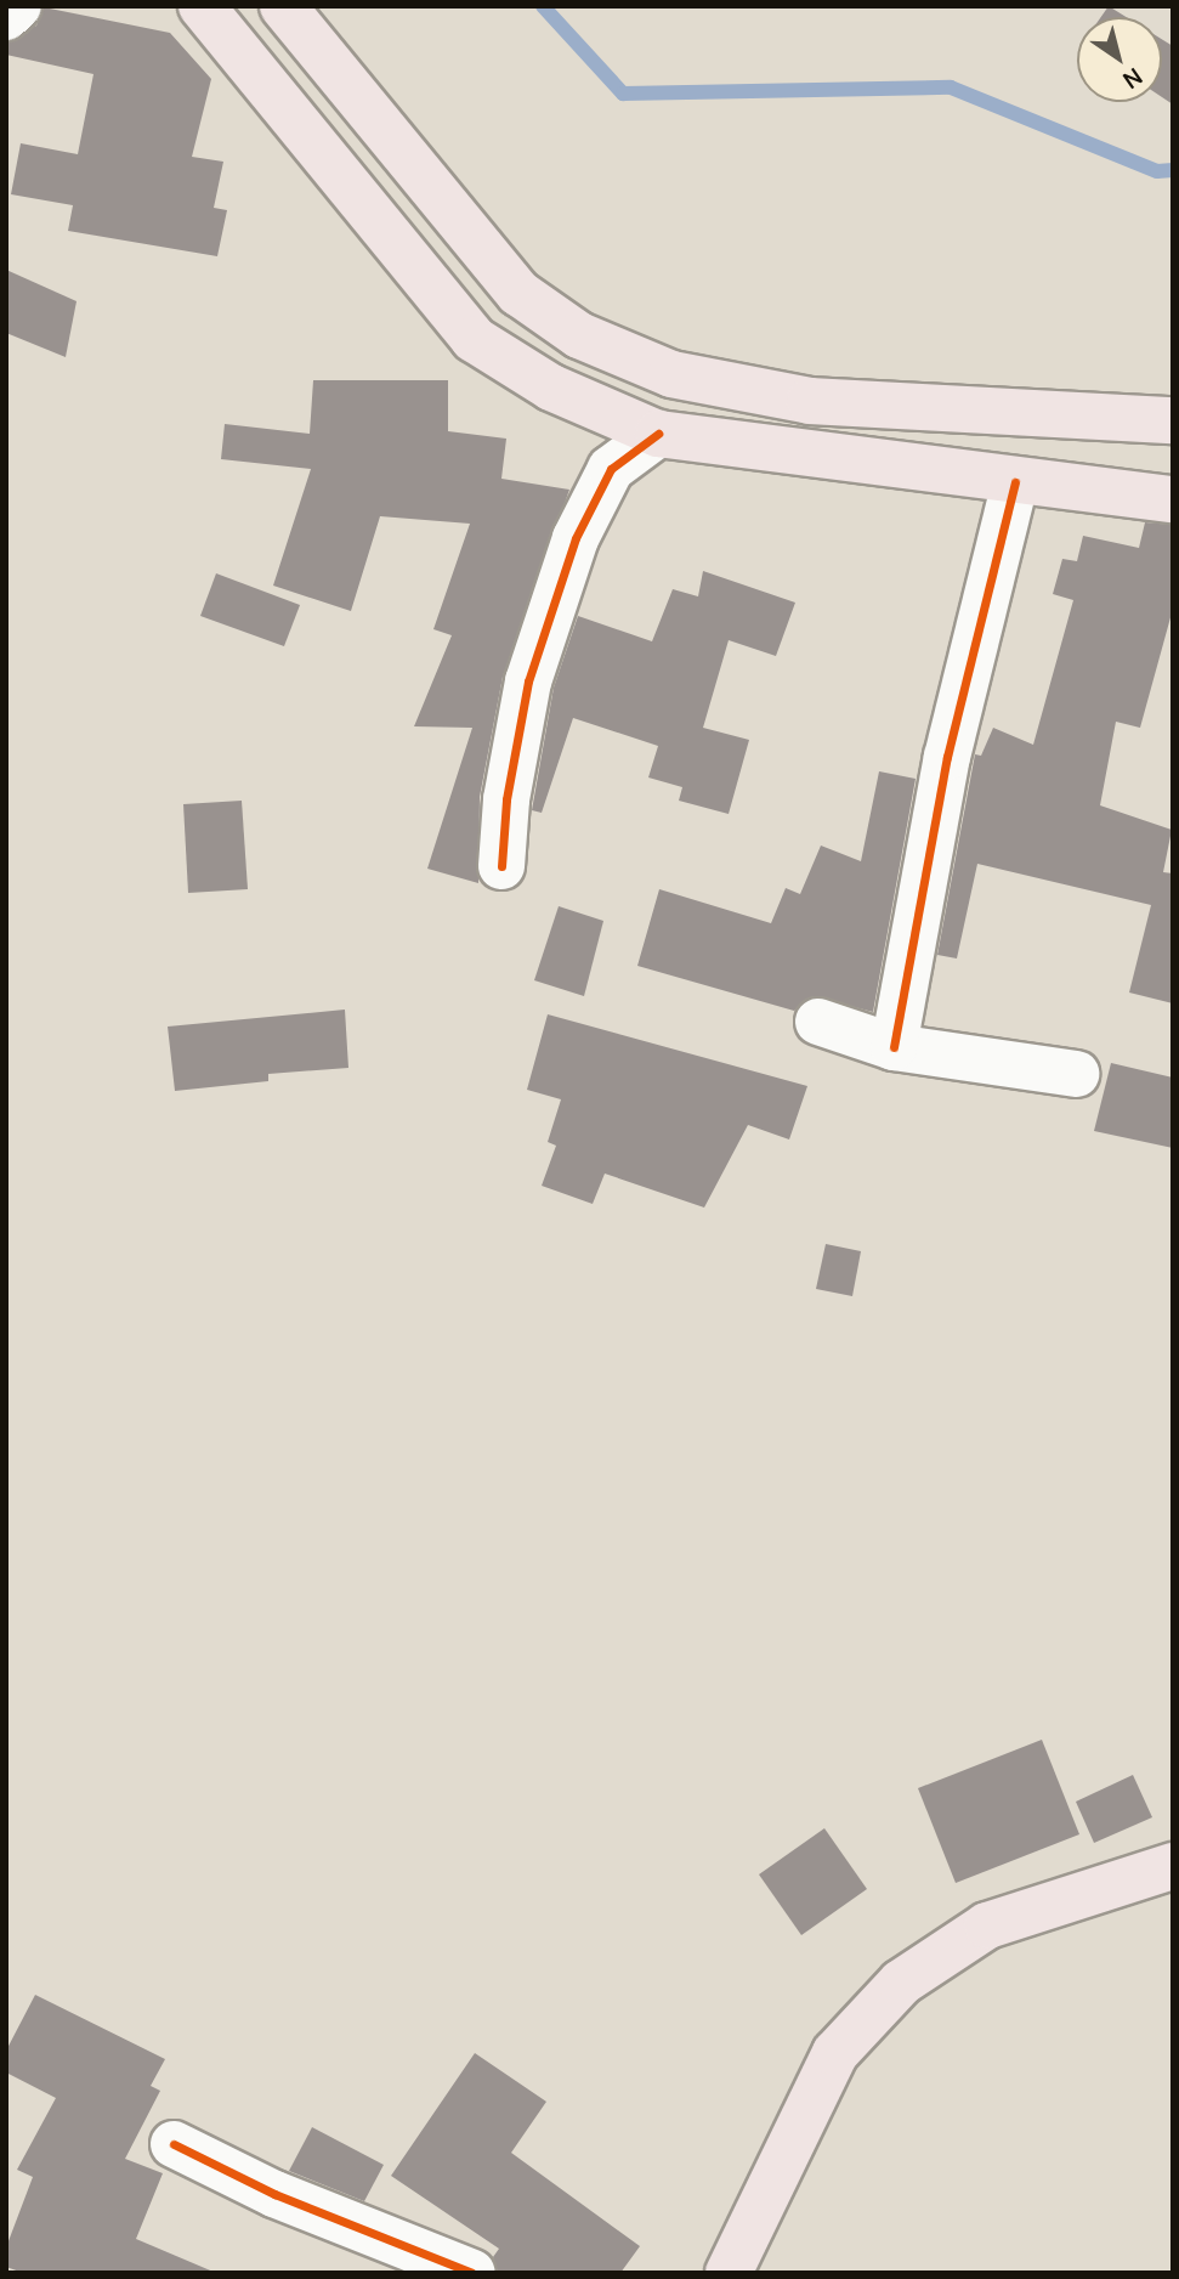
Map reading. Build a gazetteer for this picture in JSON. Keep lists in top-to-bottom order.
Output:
{
  "north": "bottom right"
}
